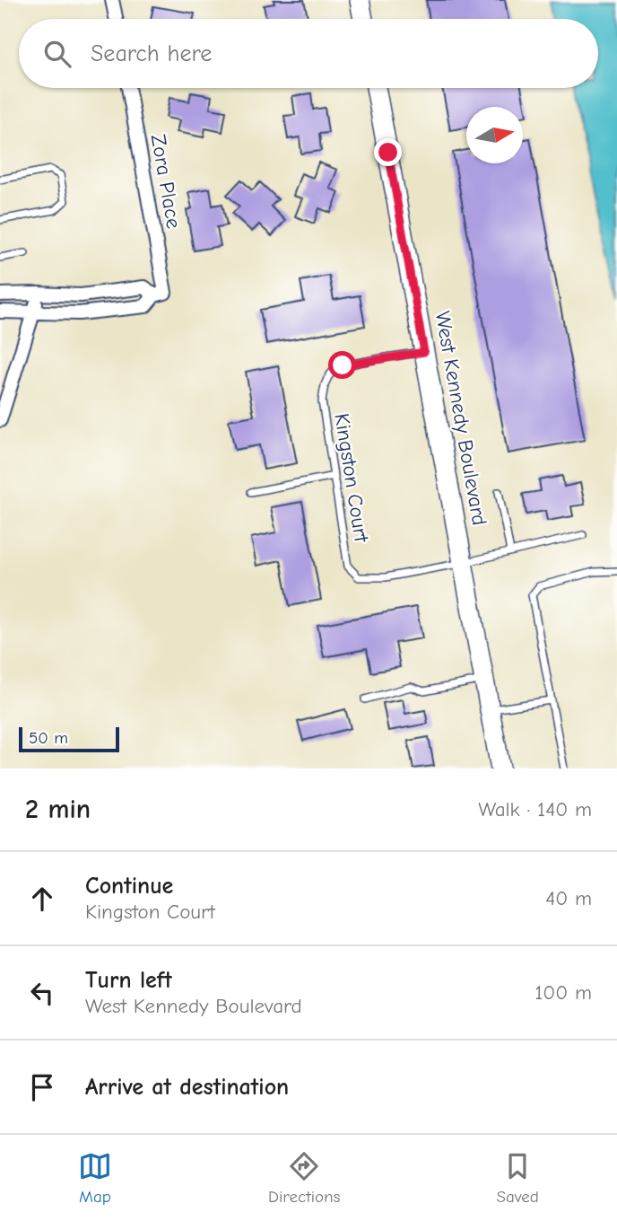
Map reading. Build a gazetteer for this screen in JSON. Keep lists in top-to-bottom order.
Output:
{
  "streets": {
    "main road": ["West Kennedy Boulevard"],
    "street": ["Zora Place"],
    "lane": ["Kingston Court"]
  },
  "crossings": [
    ["West Kennedy Boulevard", "Kingston Court"]
  ],
  "scale_bar": "50 m",
  "north": "right",
  "page": {
    "search": "Search here",
    "scale": "50 m",
    "heading": ["2 min", "Walk · 140 m"],
    "list": [
      ["Continue", "Kingston Court", "40 m"],
      ["Turn left", "West Kennedy Boulevard", "100 m"],
      "Arrive at destination"
    ],
    "nav": ["Map", "Directions", "Saved"]
  }
}
